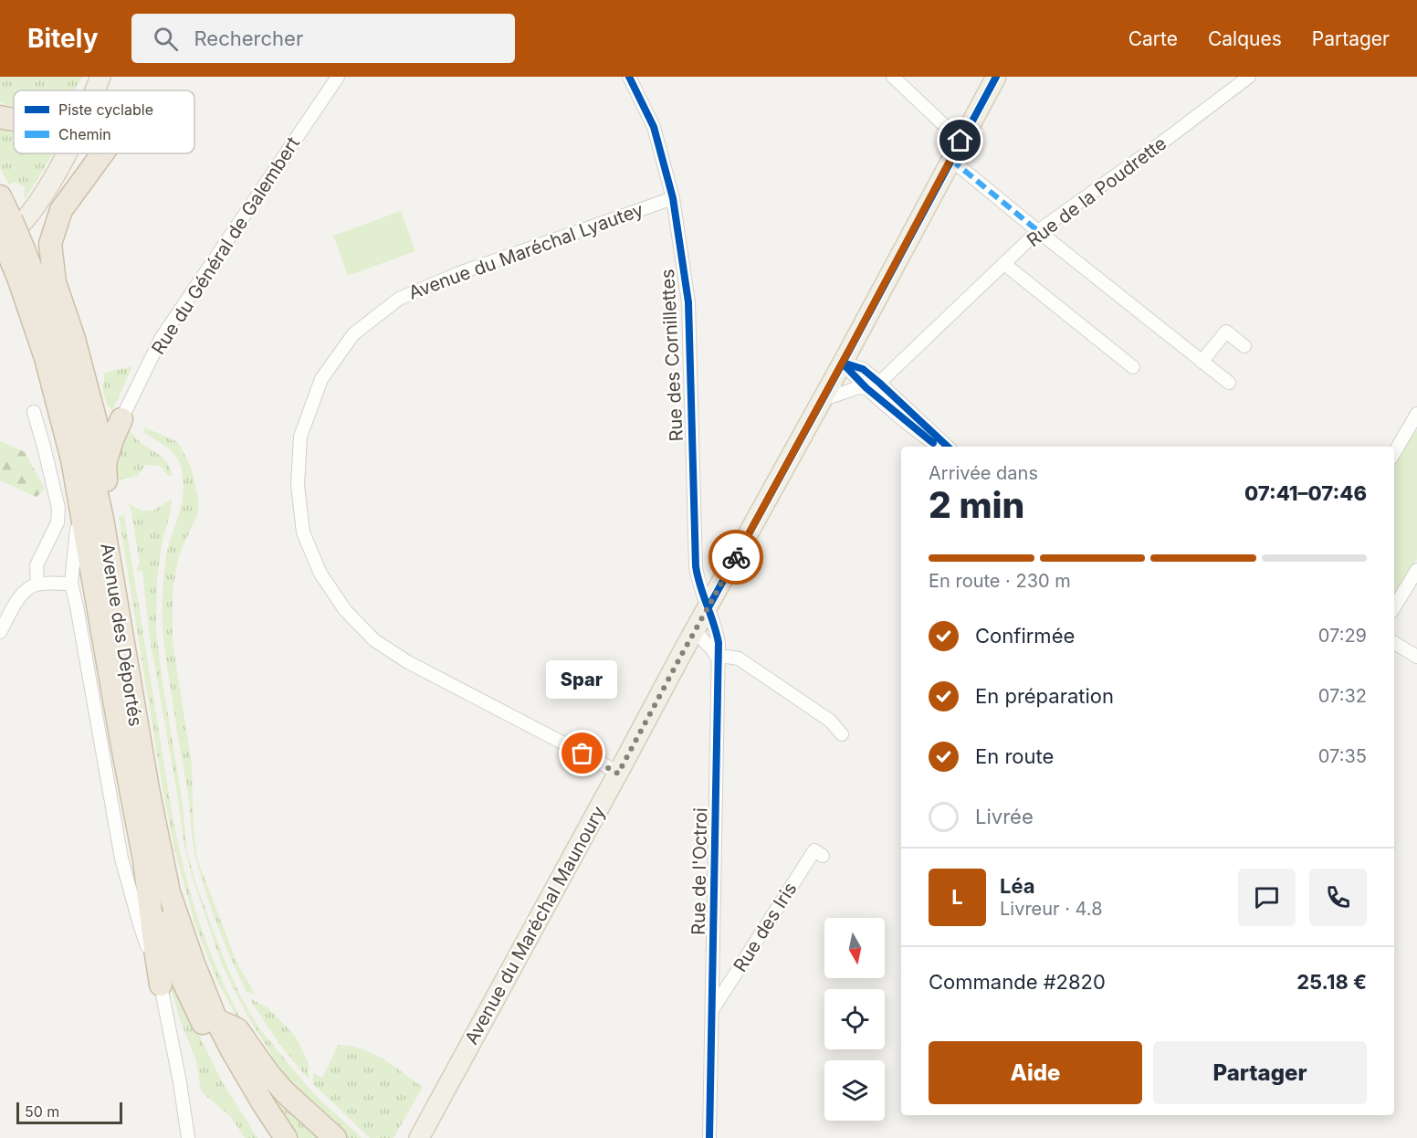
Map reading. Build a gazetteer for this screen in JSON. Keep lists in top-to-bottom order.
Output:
{
  "streets": {
    "highway": ["Avenue des Déportés"],
    "main road": ["Avenue du Maréchal Maunoury"],
    "street": [
      "Rue de la Poudrette",
      "Rue du Général de Galembert",
      "Avenue du Maréchal Lyautey",
      "Rue des Cornillettes",
      "Rue de l'Octroi",
      "Rue des Iris"
    ]
  },
  "crossings": [
    ["Avenue du Maréchal Lyautey", "Rue des Cornillettes"],
    ["Avenue du Maréchal Lyautey", "Avenue du Maréchal Maunoury"],
    ["Rue des Cornillettes", "Rue de l'Octroi"],
    ["Rue des Cornillettes", "Avenue du Maréchal Maunoury"],
    ["Rue de l'Octroi", "Avenue du Maréchal Maunoury"],
    ["Rue de l'Octroi", "Rue des Iris"]
  ],
  "places": ["Spar"],
  "legend": ["Piste cyclable", "Chemin"],
  "scale_bar": "50 m",
  "north": "bottom",
  "page": {
    "header": "Bitely",
    "search": "Rechercher",
    "nav": ["Carte", "Calques", "Partager"],
    "heading": ["2 min", "Arrivée dans", "07:41–07:46"],
    "panel": [
      "Léa",
      "Livreur · 4.8",
      "Commande #2820",
      "25.18 €"
    ],
    "bar": "En route · 230 m",
    "list": [
      ["Confirmée", "07:29"],
      ["En préparation", "07:32"],
      ["En route", "07:35"],
      "Livrée"
    ],
    "bubble": "Spar",
    "round": "L",
    "buttons": ["Aide", "Partager"],
    "scale": "50 m"
  }
}
